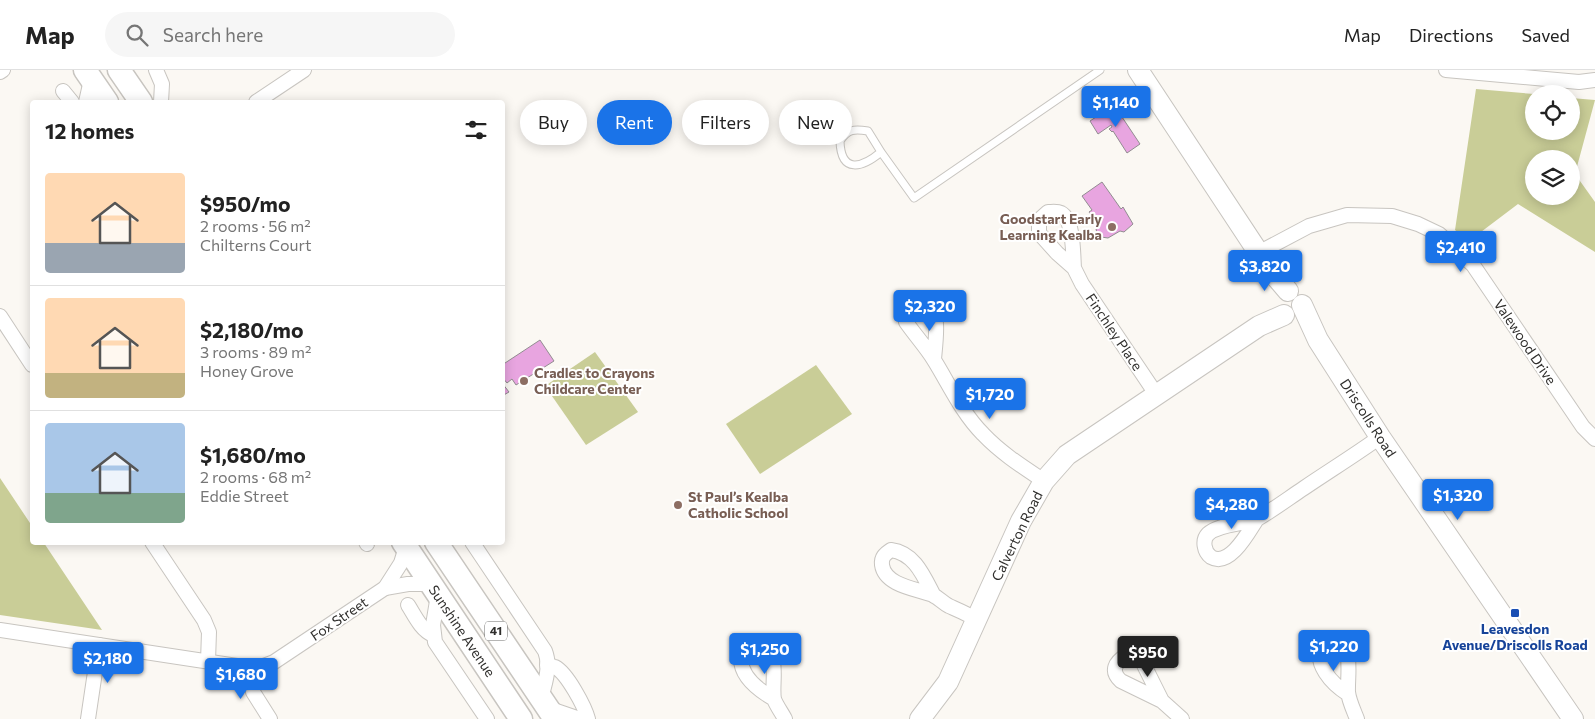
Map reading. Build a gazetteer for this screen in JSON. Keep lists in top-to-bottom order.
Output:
{
  "streets": {
    "main road": ["Sunshine Avenue", "41"],
    "street": [
      "Finchley Place",
      "Valewood Drive",
      "Driscolls Road",
      "Calverton Road",
      "Fox Street"
    ]
  },
  "crossings": [
    ["Finchley Place", "Calverton Road"],
    ["Valewood Drive", "Driscolls Road"],
    ["Driscolls Road", "Calverton Road"],
    ["Fox Street", "Sunshine Avenue"]
  ],
  "places": {
    "other": ["Goodstart Early Learning Kealba", "Cradles to Crayons Childcare Center", "St Paul’s Kealba Catholic School"],
    "transit": ["Leavesdon Avenue/Driscolls Road"]
  },
  "page": {
    "header": "Map",
    "search": "Search here",
    "nav": ["Map", "Directions", "Saved"],
    "price": [
      "$1,140",
      "$2,410",
      "$3,820",
      "$2,320",
      "$1,720",
      "$1,320",
      "$4,280",
      "$1,220",
      "$1,250",
      "$950",
      "$2,180",
      "$1,680"
    ],
    "chip": [
      "Buy",
      "Rent",
      "Filters",
      "New"
    ],
    "heading": "12 homes",
    "list": [
      {
        "name": "$950/mo",
        "note": "2 rooms · 56 m² · Chilterns Court"
      },
      {
        "name": "$2,180/mo",
        "note": "3 rooms · 89 m² · Honey Grove"
      },
      {
        "name": "$1,680/mo",
        "note": "2 rooms · 68 m² · Eddie Street"
      }
    ]
  }
}
